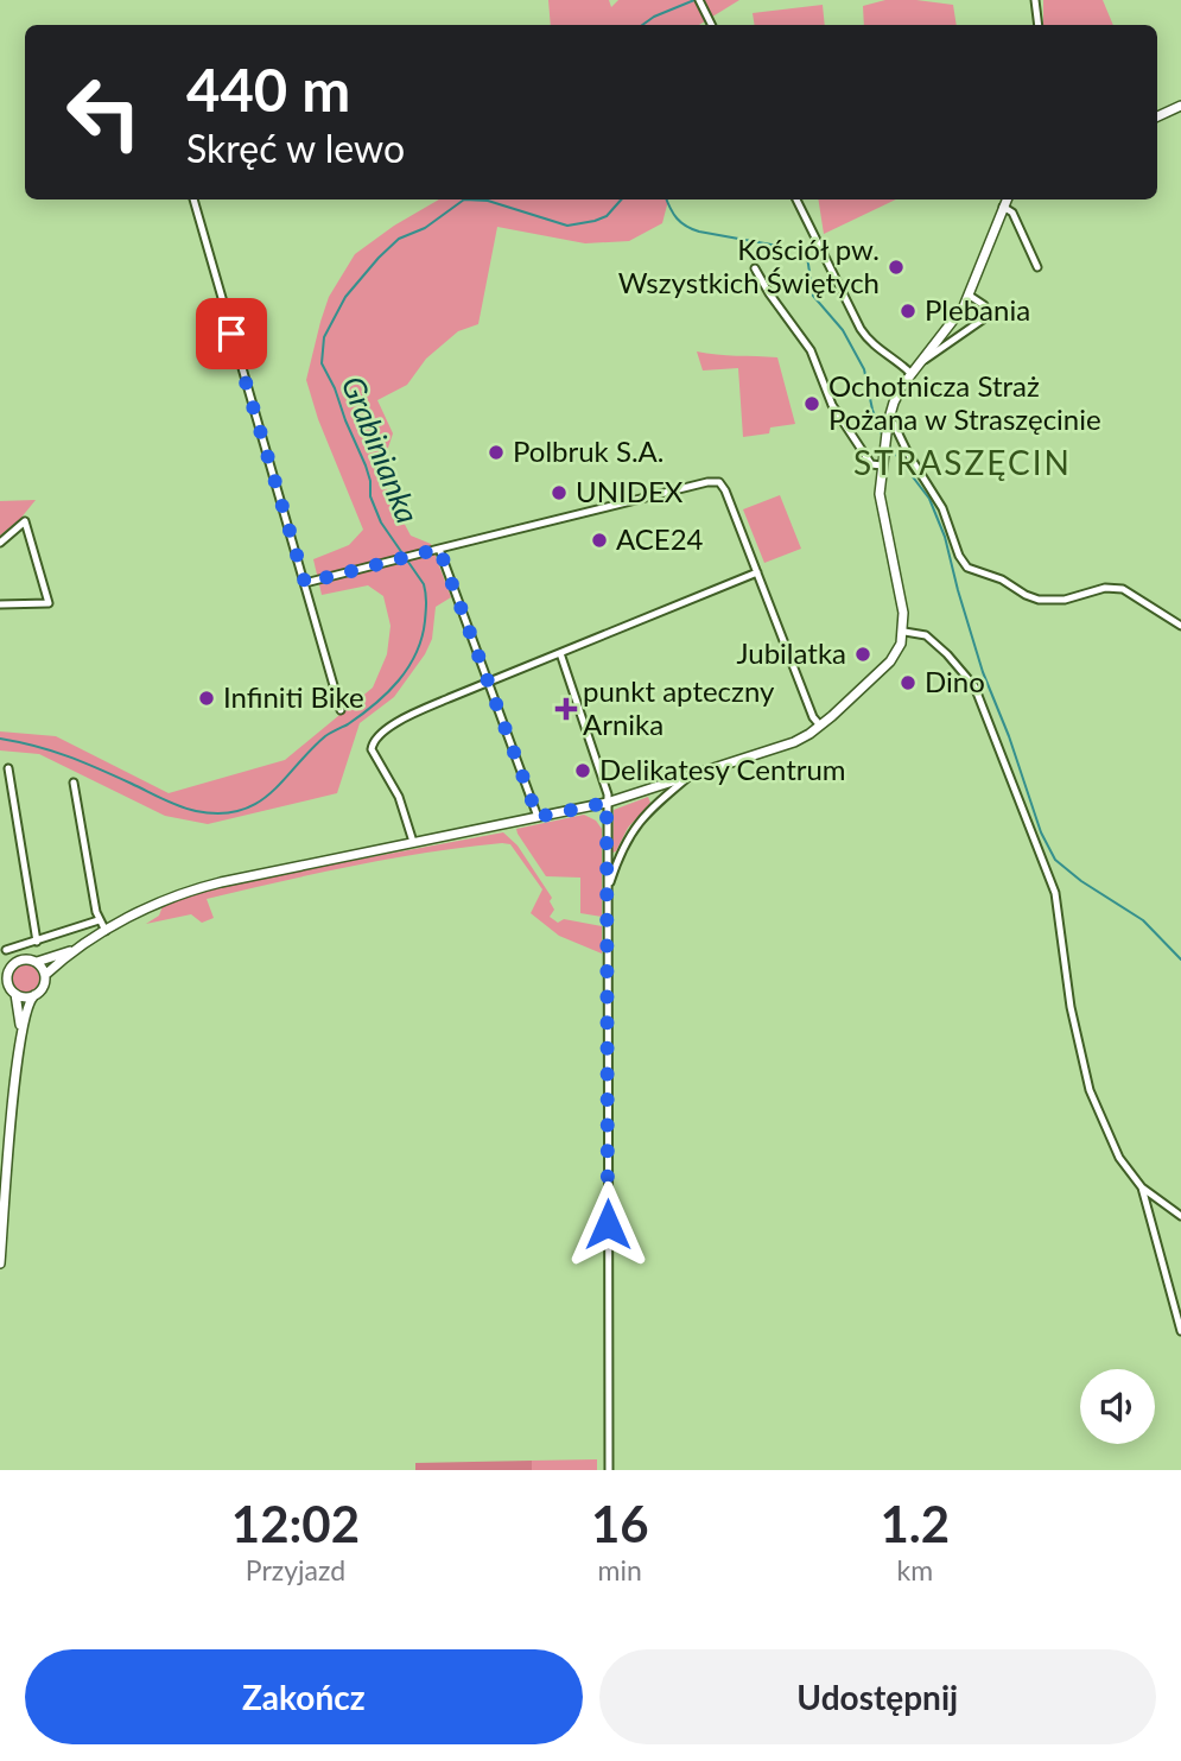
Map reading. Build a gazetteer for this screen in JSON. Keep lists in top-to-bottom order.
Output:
{
  "districts": ["STRASZĘCIN"],
  "water": ["Grabinianka"],
  "places": {
    "other": [
      "Kościół pw. Wszystkich Świętych",
      "Plebania",
      "Ochotnicza Straż Pożana w Straszęcinie",
      "Polbruk S.A.",
      "UNIDEX",
      "ACE24",
      "Jubilatka",
      "Dino",
      "Infiniti Bike",
      "Delikatesy Centrum"
    ],
    "health": ["punkt apteczny Arnika"]
  },
  "page": {
    "turn": ["440 m", "Skręć w lewo"],
    "eta": [
      "12:02",
      "Przyjazd",
      "16",
      "min",
      "1.2",
      "km"
    ],
    "buttons": ["Zakończ", "Udostępnij"]
  }
}
